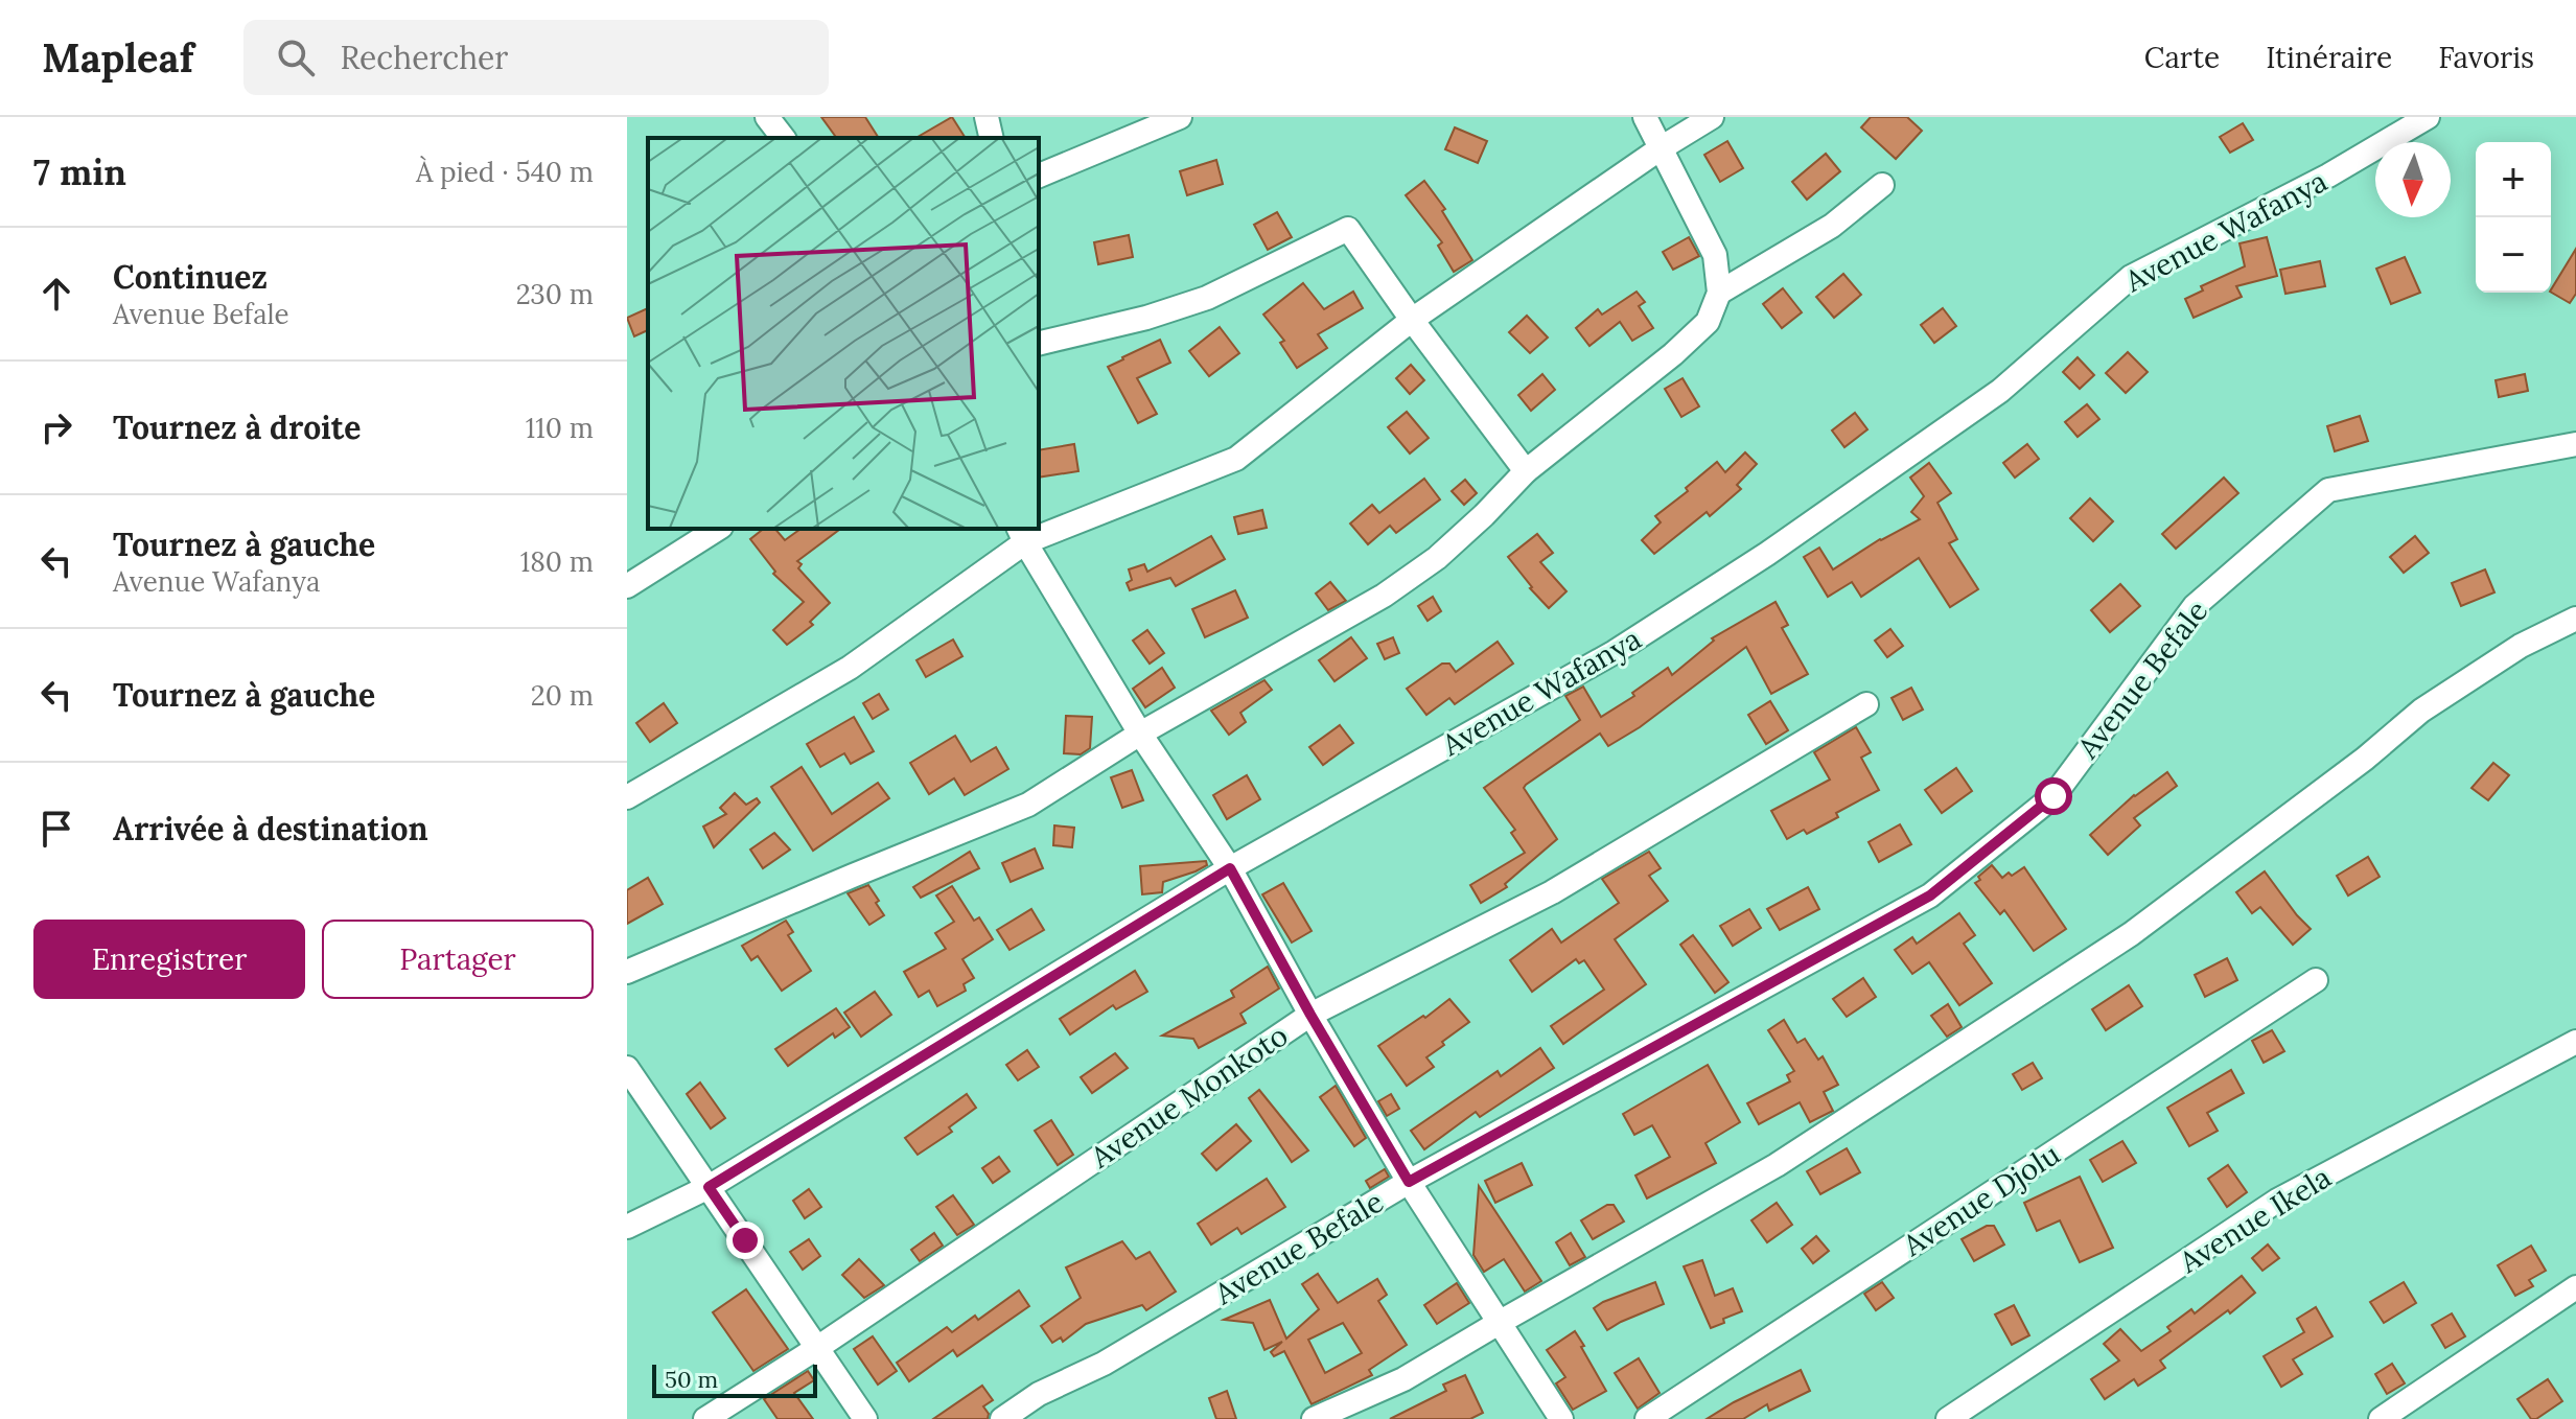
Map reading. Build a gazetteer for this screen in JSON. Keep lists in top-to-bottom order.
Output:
{
  "streets": {
    "street": [
      "Avenue Wafanya",
      "Avenue Befale",
      "Avenue Monkoto",
      "Avenue Djolu",
      "Avenue Ikela"
    ]
  },
  "scale_bar": "50 m",
  "north": "bottom",
  "page": {
    "header": "Mapleaf",
    "search": "Rechercher",
    "nav": ["Carte", "Itinéraire", "Favoris"],
    "heading": ["7 min", "À pied · 540 m"],
    "map_buttons": ["+", "−"],
    "list": [
      ["Continuez", "Avenue Befale", "230 m"],
      ["Tournez à droite", "110 m"],
      ["Tournez à gauche", "Avenue Wafanya", "180 m"],
      ["Tournez à gauche", "20 m"],
      "Arrivée à destination"
    ],
    "buttons": ["Enregistrer", "Partager"],
    "scale": "50 m"
  }
}
